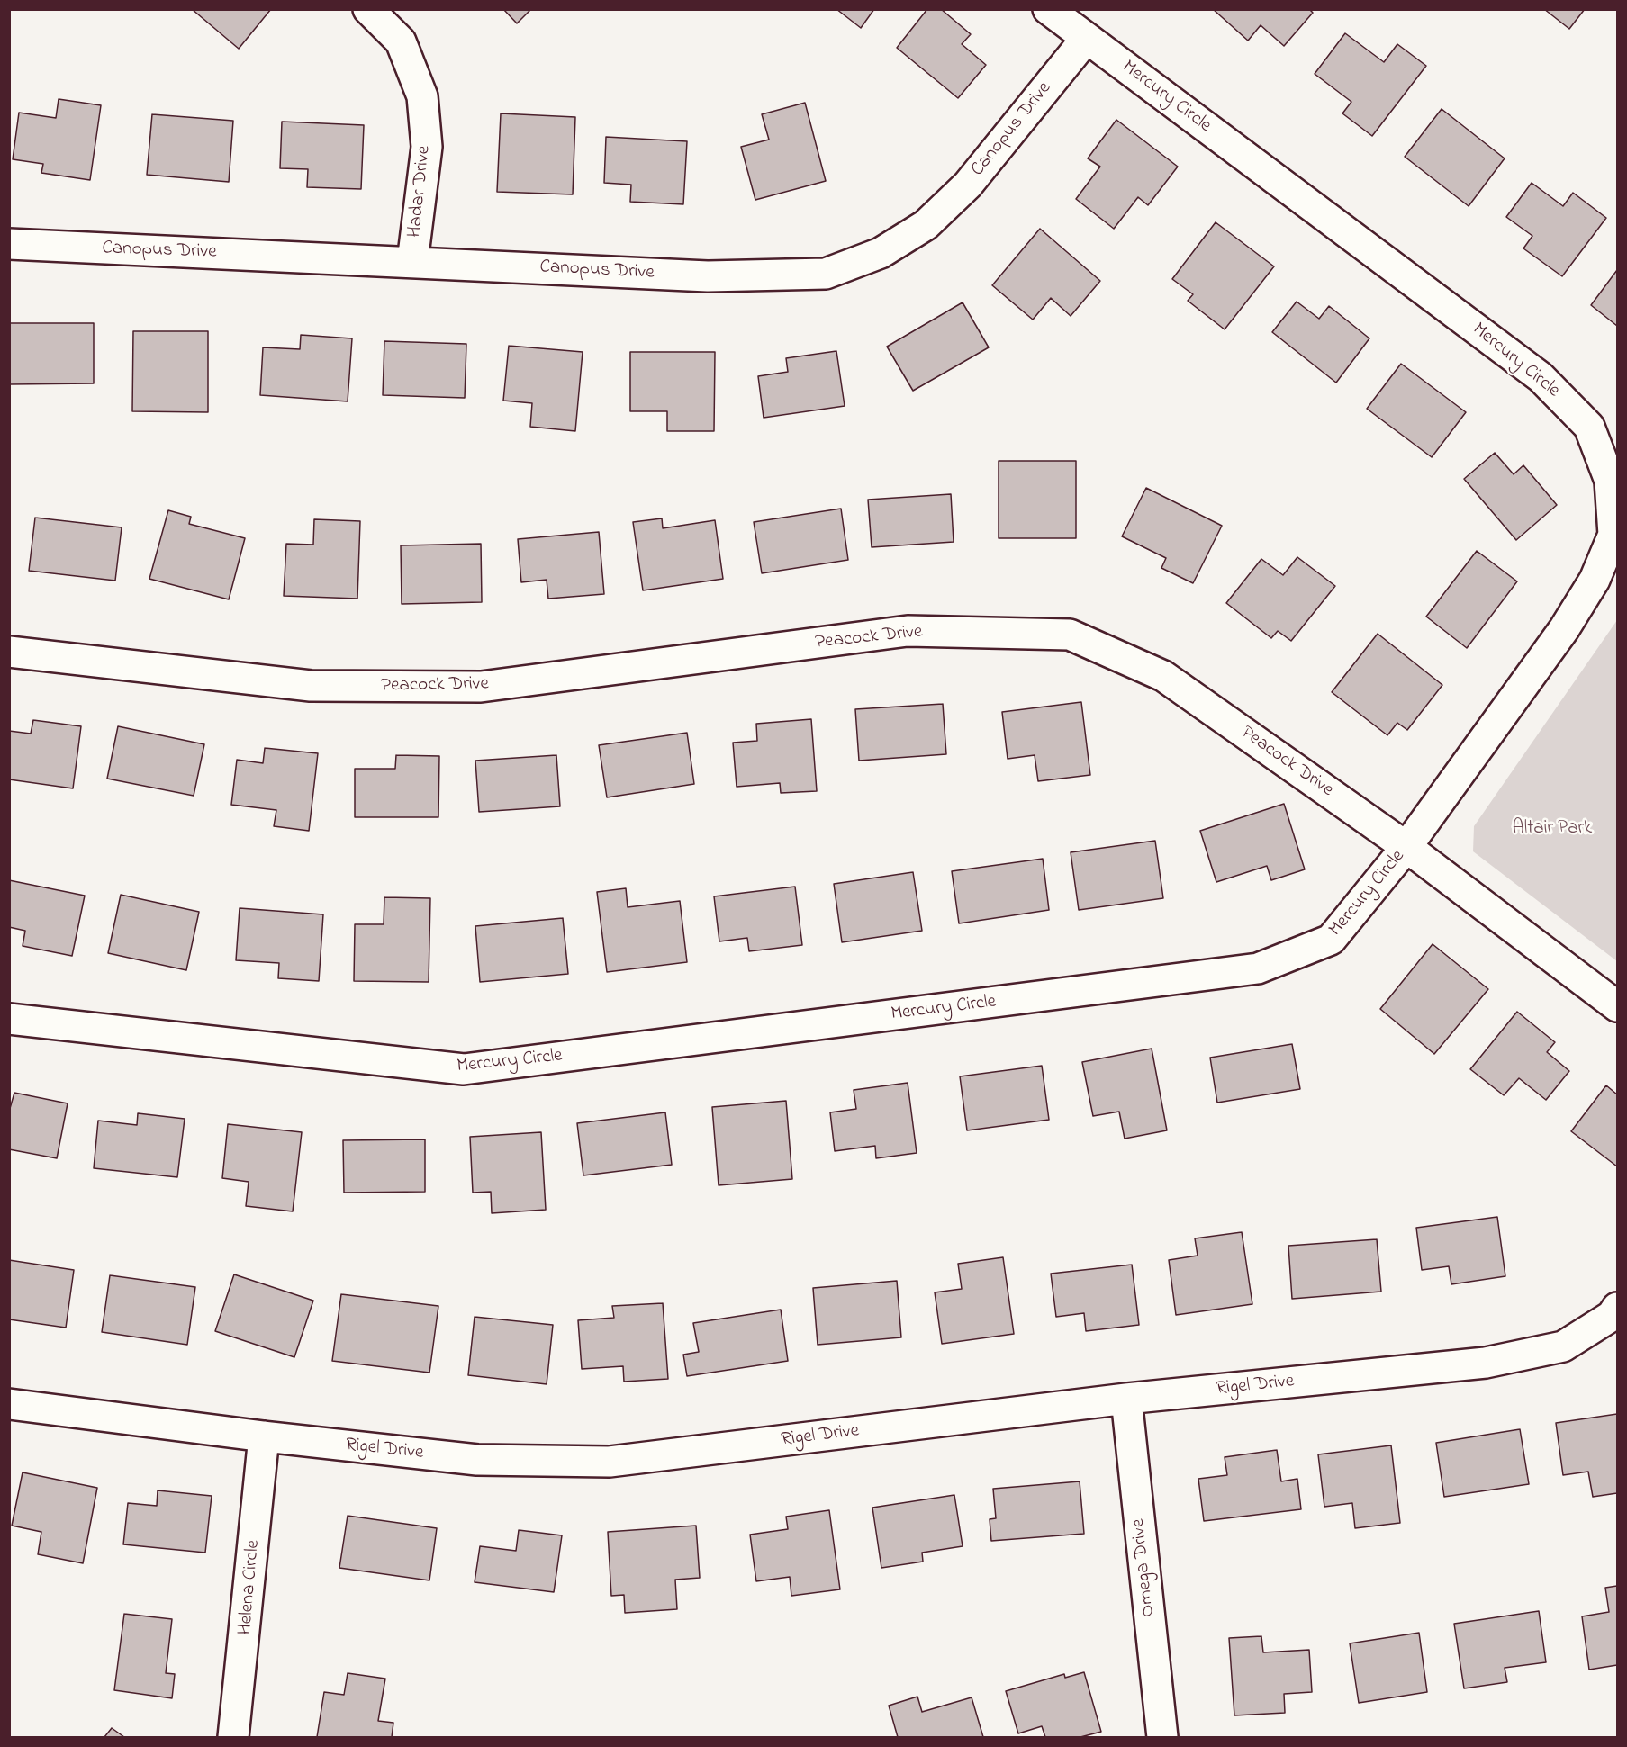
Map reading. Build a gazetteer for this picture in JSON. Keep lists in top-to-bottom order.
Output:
{
  "streets": {
    "street": [
      "Mercury Circle",
      "Canopus Drive",
      "Hadar Drive",
      "Peacock Drive",
      "Rigel Drive",
      "Omega Drive",
      "Helena Circle"
    ]
  },
  "crossings": [
    ["Mercury Circle", "Canopus Drive"],
    ["Mercury Circle", "Peacock Drive"],
    ["Canopus Drive", "Hadar Drive"],
    ["Rigel Drive", "Omega Drive"],
    ["Rigel Drive", "Helena Circle"]
  ],
  "parks": ["Altair Park"]
}
